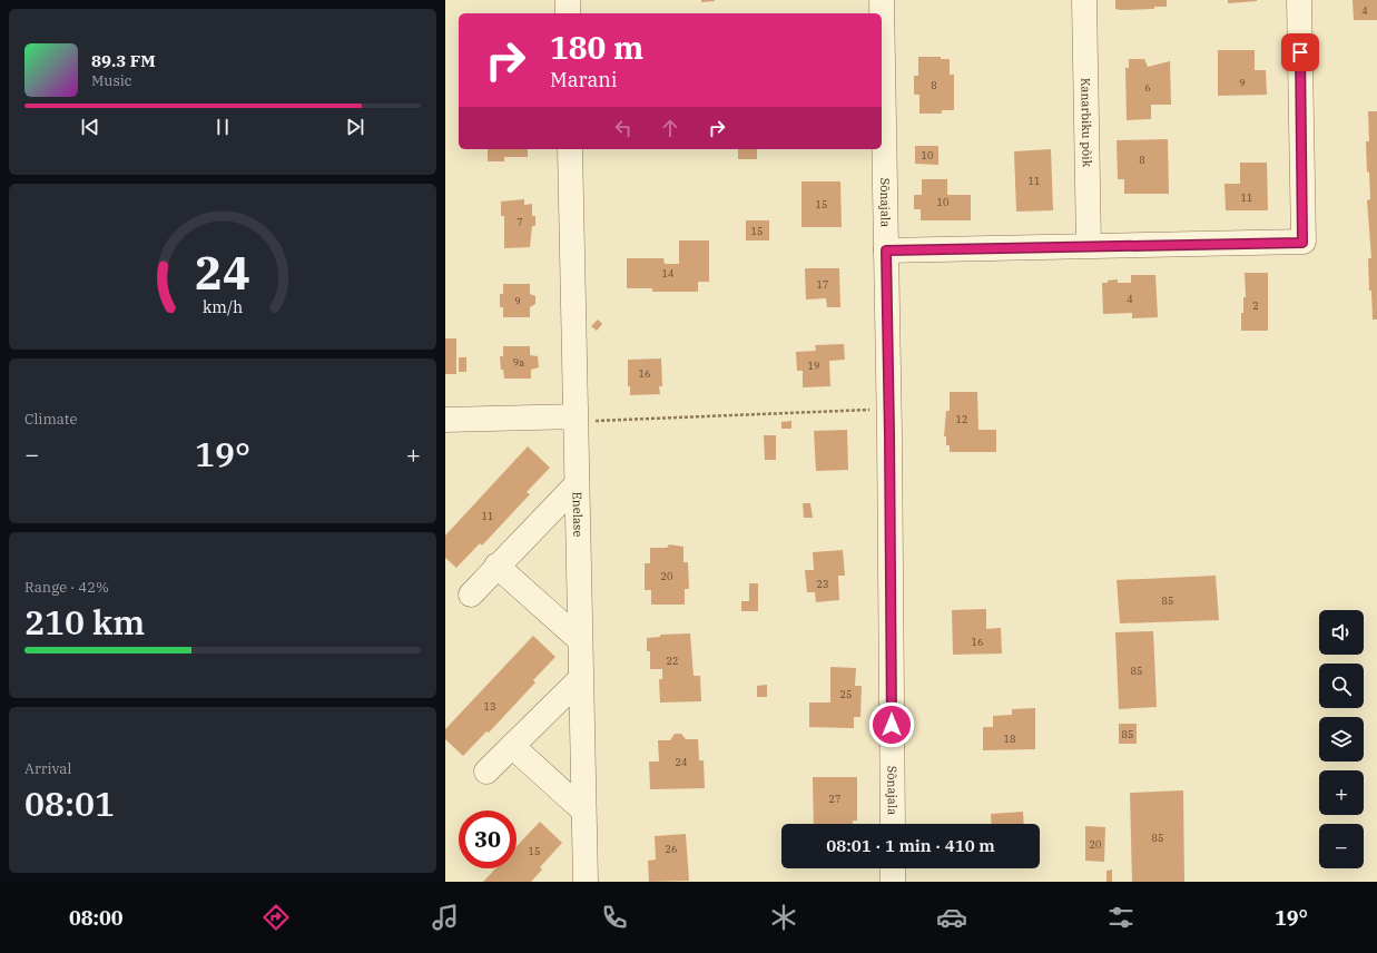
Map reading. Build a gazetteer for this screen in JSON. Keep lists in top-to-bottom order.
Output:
{
  "streets": {
    "street": ["Kanarbiku põik", "Sõnajala", "Enelase"]
  },
  "house_numbers": [
    "4",
    "9",
    "8",
    "6",
    "10",
    "8",
    "11",
    "11",
    "10",
    "15",
    "7",
    "15",
    "14",
    "17",
    "4",
    "9",
    "2",
    "9a",
    "19",
    "16",
    "12",
    "11",
    "20",
    "23",
    "85",
    "16",
    "22",
    "85",
    "25",
    "13",
    "85",
    "18",
    "24",
    "27",
    "85",
    "20",
    "26",
    "15"
  ],
  "page": {
    "turn": ["180 m", "Marani"],
    "song": ["89.3 FM", "Music"],
    "tile": [
      "Climate",
      ["Range · 42%", "210 km"],
      ["Arrival", "08:01"]
    ],
    "heat": ["−", "19°", "+"],
    "map_buttons": ["+", "−"],
    "limit": "30",
    "trip": "08:01 · 1 min · 410 m",
    "tabs": ["08:00", "19°"],
    "gauge": ["24", "km/h"]
  }
}
